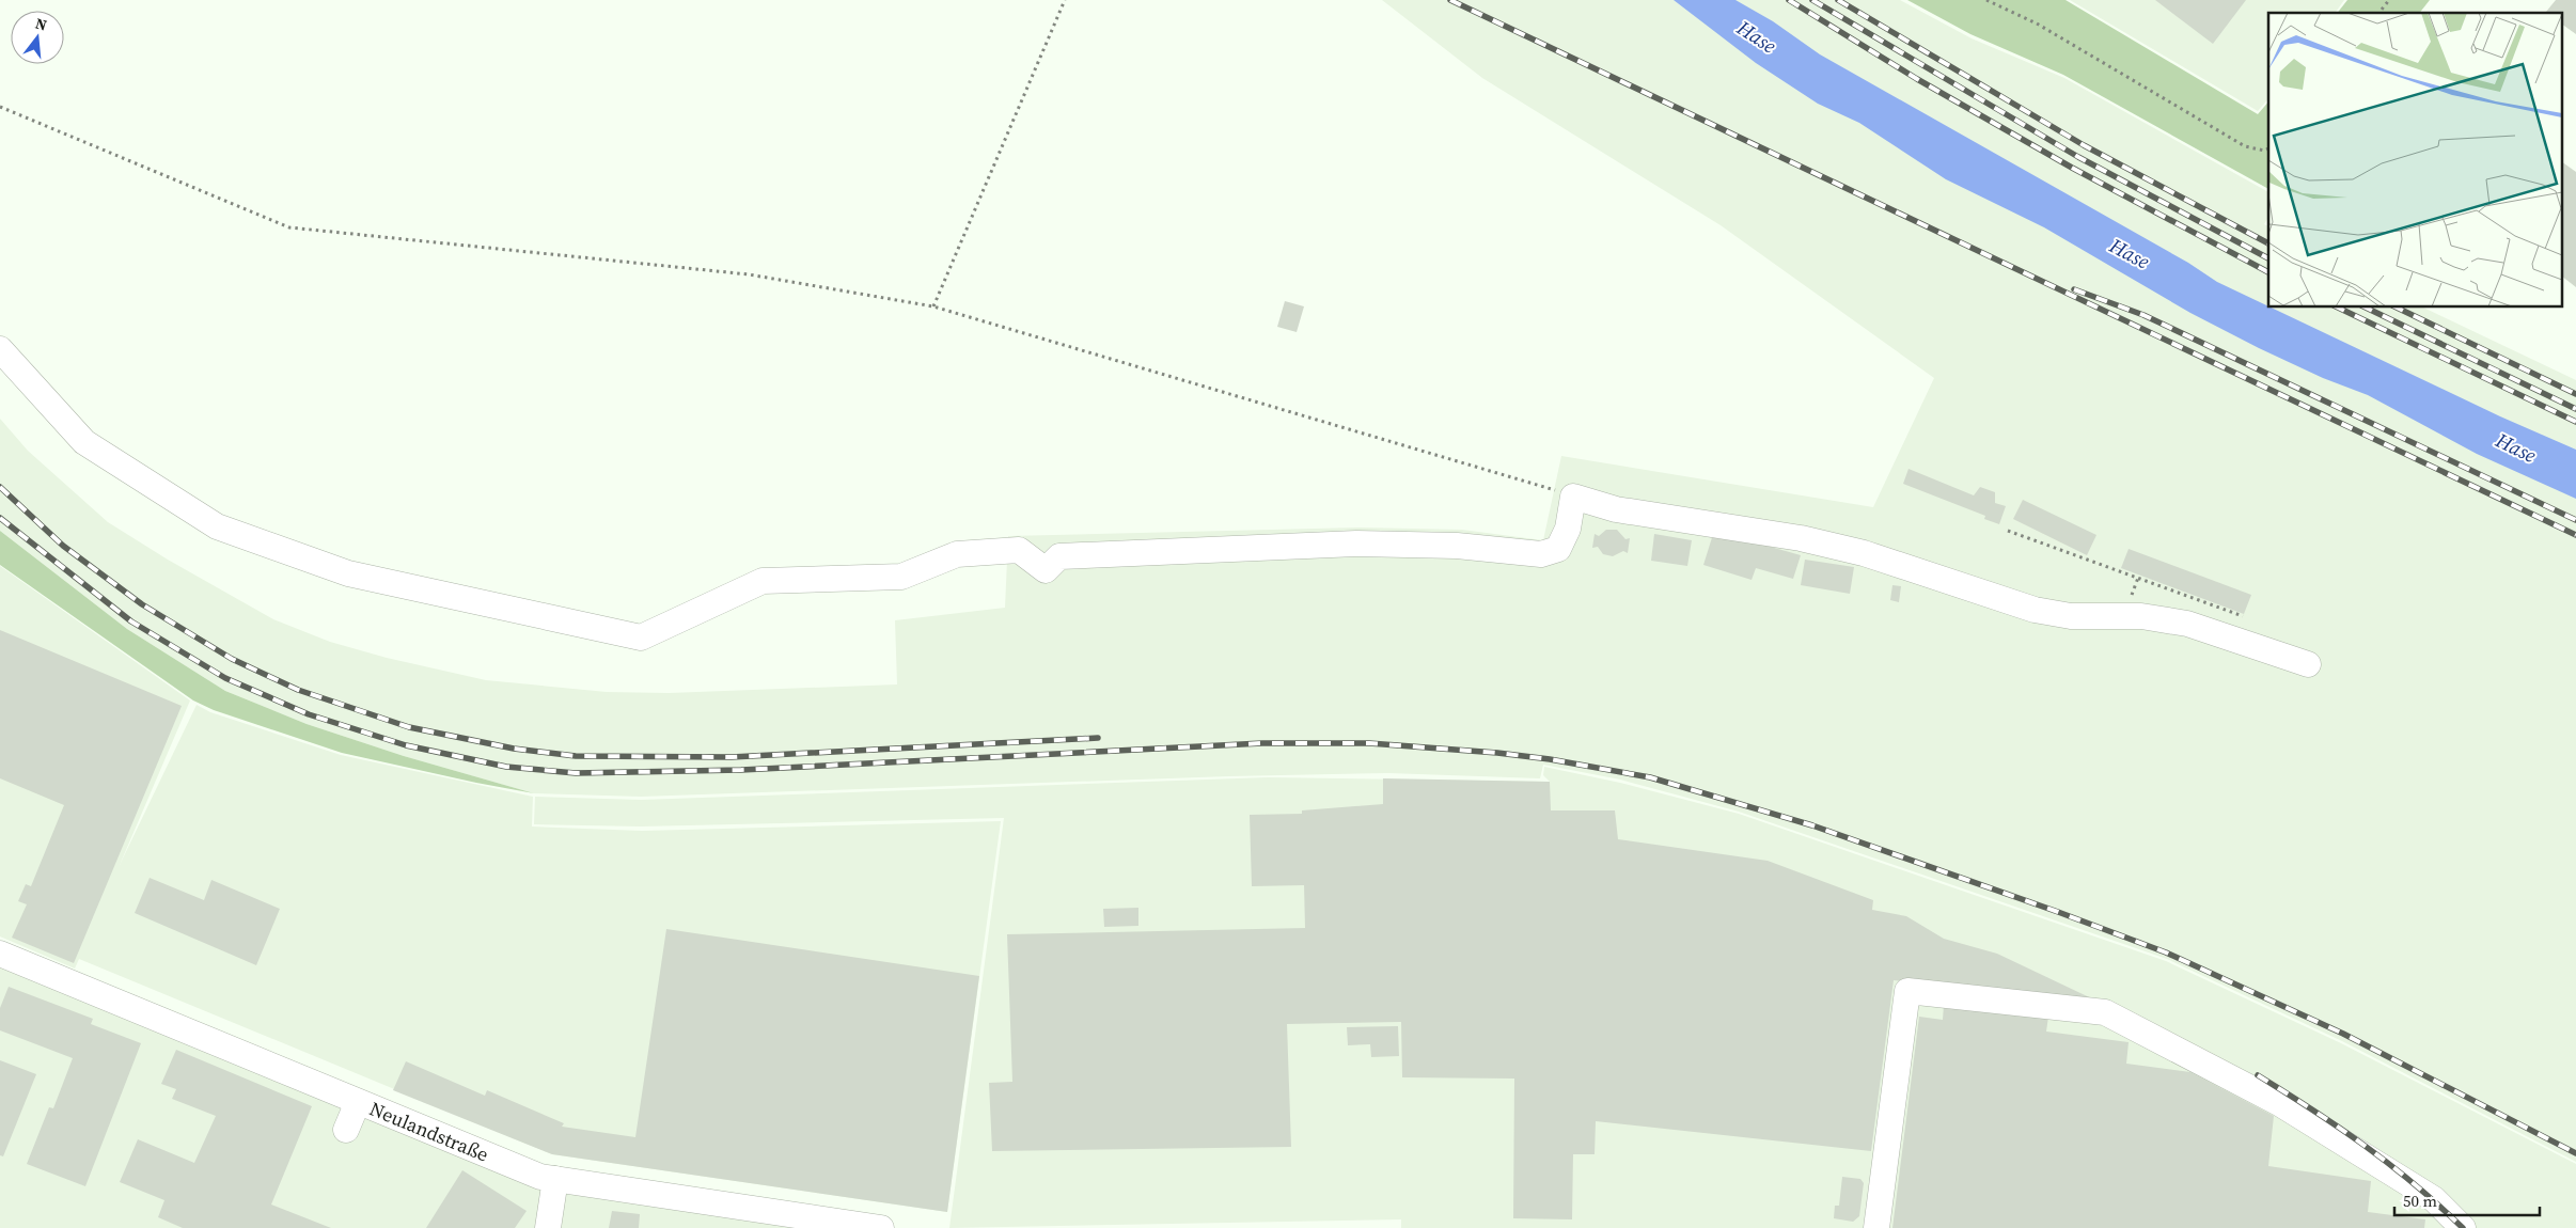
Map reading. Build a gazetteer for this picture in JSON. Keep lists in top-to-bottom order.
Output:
{
  "streets": {
    "street": ["Neulandstraße"]
  },
  "water": ["Hase"],
  "scale_bar": "50 m",
  "north": "top"
}
